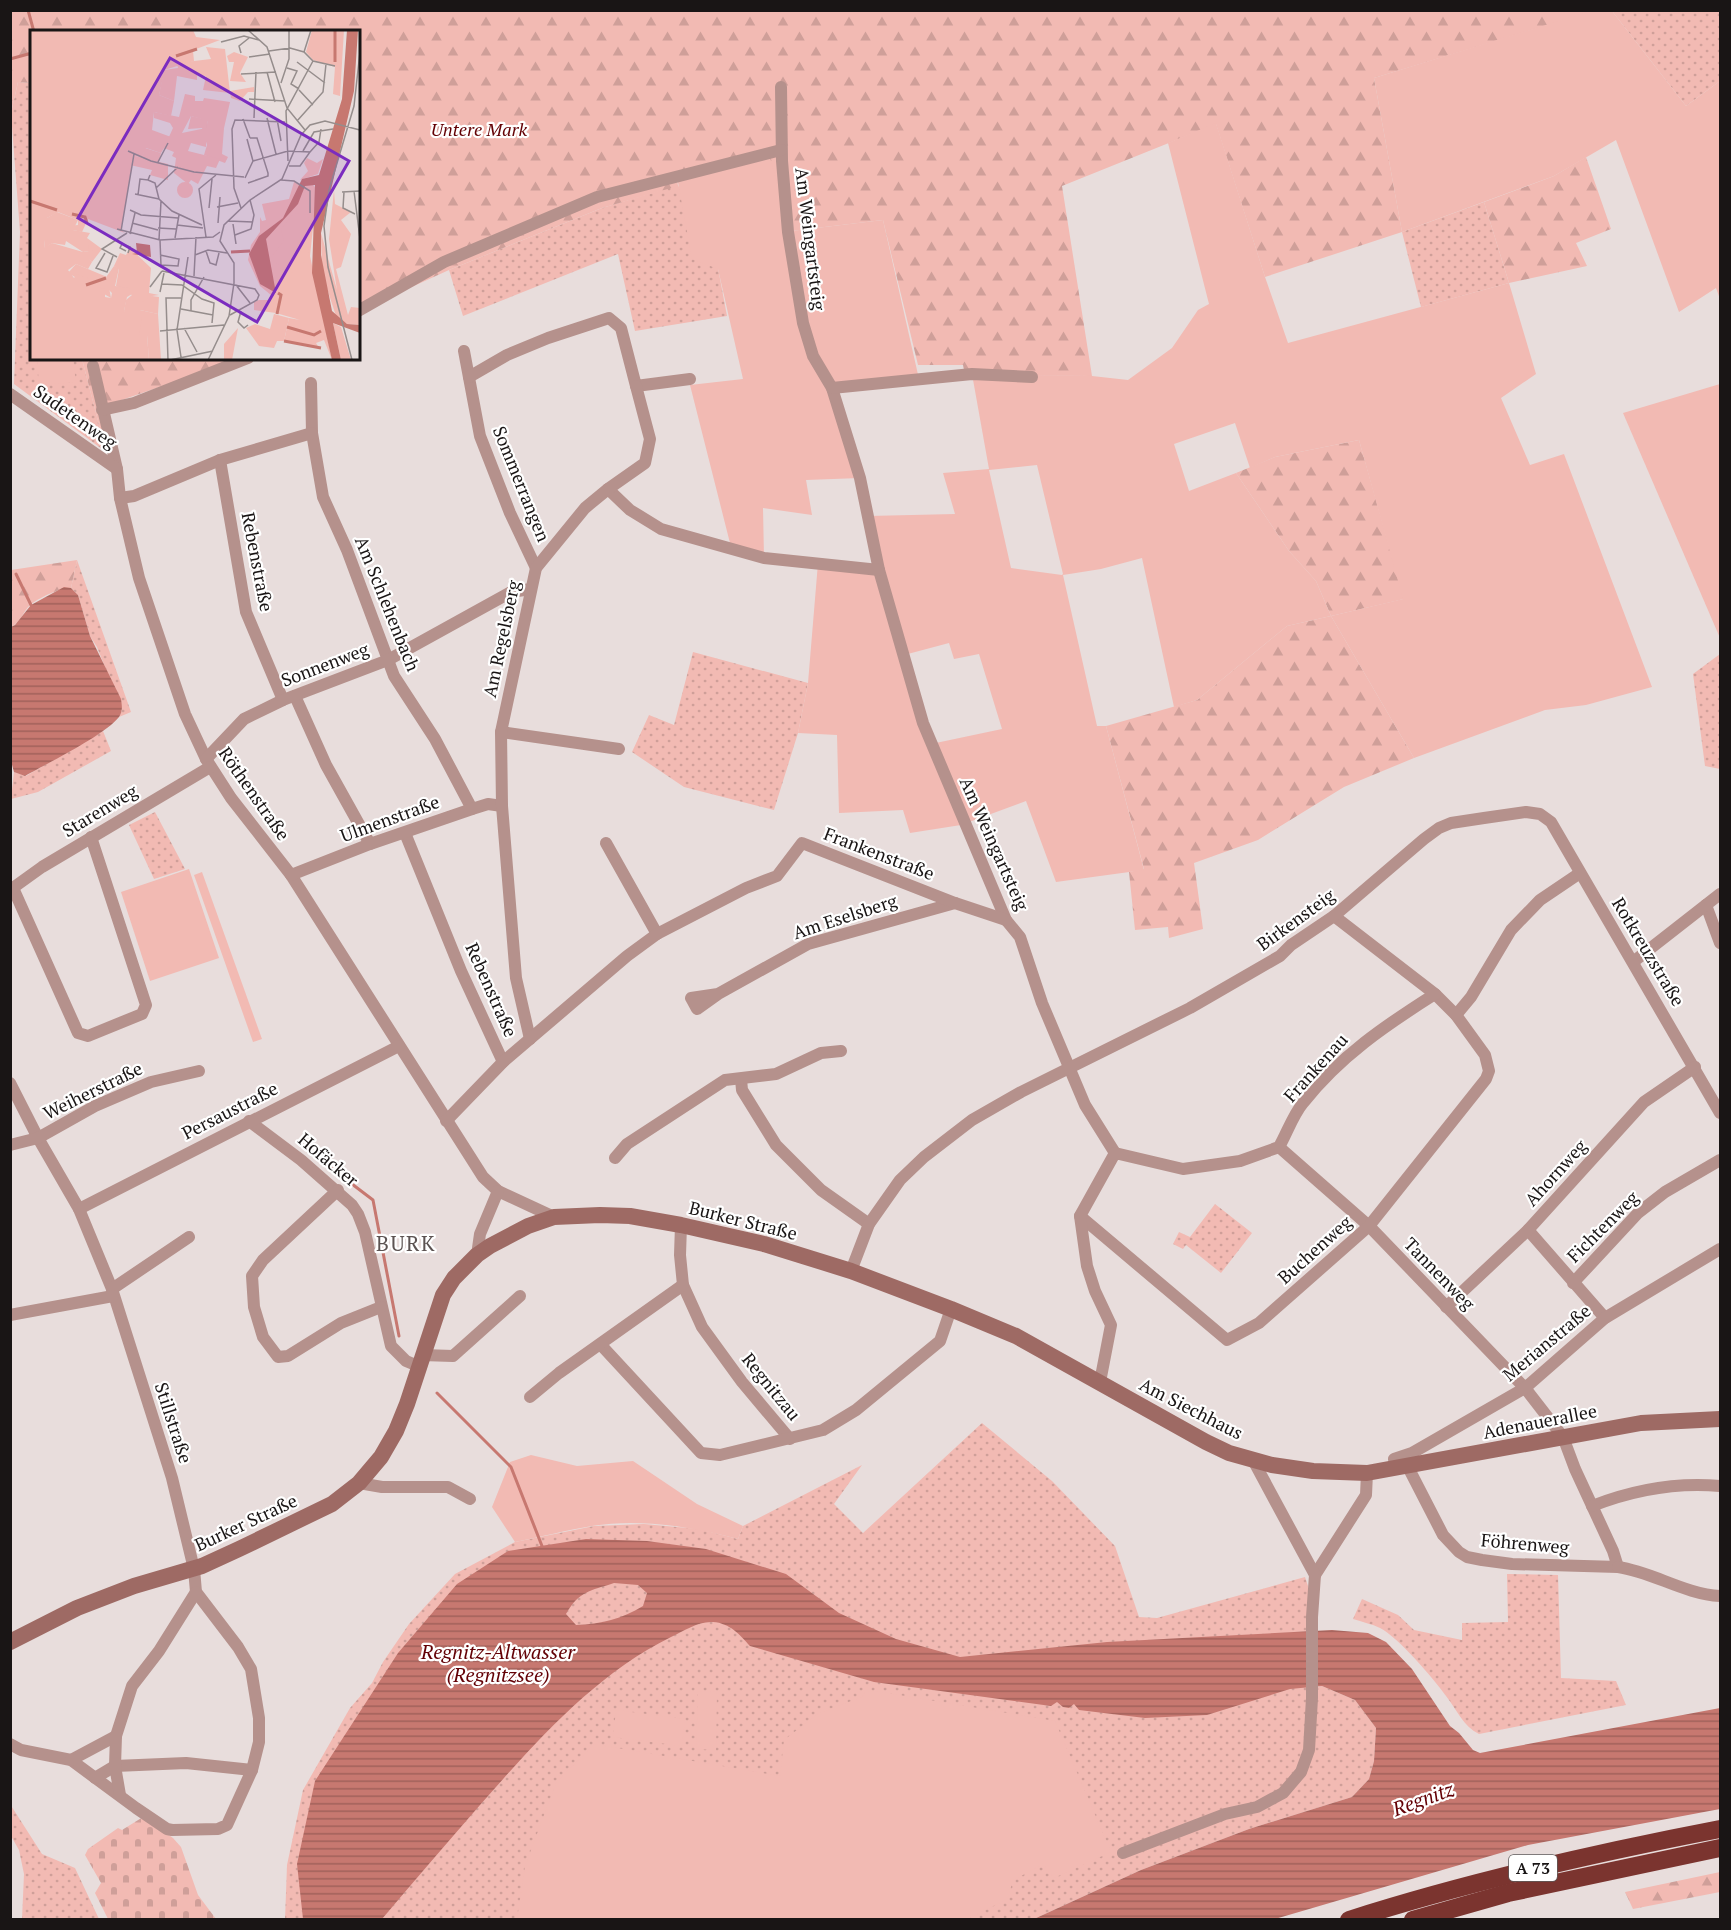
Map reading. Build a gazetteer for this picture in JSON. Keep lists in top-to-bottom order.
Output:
{
  "streets": {
    "highway": ["A 73"],
    "main road": ["Burker Straße", "Am Siechhaus", "Adenauerallee"],
    "street": [
      "Am Weingartsteig",
      "Sudetenweg",
      "Sommerrangen",
      "Rebenstraße",
      "Am Schlehenbach",
      "Am Regelsberg",
      "Sonnenweg",
      "Röthenstraße",
      "Starenweg",
      "Ulmenstraße",
      "Frankenstraße",
      "Am Eselsberg",
      "Birkensteig",
      "Rotkreuzstraße",
      "Frankenau",
      "Weiherstraße",
      "Persaustraße",
      "Hofäcker",
      "Ahornweg",
      "Fichtenweg",
      "Buchenweg",
      "Tannenweg",
      "Merianstraße",
      "Regnitzau",
      "Stillstraße",
      "Föhrenweg"
    ]
  },
  "crossings": [
    ["Am Weingartsteig", "Frankenstraße"],
    ["Am Weingartsteig", "Birkensteig"],
    ["Sudetenweg", "Röthenstraße"],
    ["Sommerrangen", "Am Regelsberg"],
    ["Rebenstraße", "Sonnenweg"],
    ["Rebenstraße", "Ulmenstraße"],
    ["Rebenstraße", "Frankenstraße"],
    ["Am Schlehenbach", "Sonnenweg"],
    ["Am Schlehenbach", "Ulmenstraße"],
    ["Am Regelsberg", "Sonnenweg"],
    ["Am Regelsberg", "Ulmenstraße"],
    ["Am Regelsberg", "Frankenstraße"],
    ["Sonnenweg", "Röthenstraße"],
    ["Sonnenweg", "Starenweg"],
    ["Röthenstraße", "Starenweg"],
    ["Röthenstraße", "Ulmenstraße"],
    ["Röthenstraße", "Frankenstraße"],
    ["Röthenstraße", "Persaustraße"],
    ["Röthenstraße", "Burker Straße"],
    ["Frankenstraße", "Am Eselsberg"],
    ["Birkensteig", "Rotkreuzstraße"],
    ["Birkensteig", "Burker Straße"],
    ["Rotkreuzstraße", "Ahornweg"],
    ["Frankenau", "Tannenweg"],
    ["Weiherstraße", "Stillstraße"],
    ["Persaustraße", "Hofäcker"],
    ["Persaustraße", "Stillstraße"],
    ["Hofäcker", "Burker Straße"],
    ["Ahornweg", "Fichtenweg"],
    ["Ahornweg", "Tannenweg"],
    ["Burker Straße", "Regnitzau"],
    ["Burker Straße", "Am Siechhaus"],
    ["Burker Straße", "Stillstraße"],
    ["Fichtenweg", "Merianstraße"],
    ["Buchenweg", "Tannenweg"],
    ["Tannenweg", "Merianstraße"],
    ["Tannenweg", "Adenauerallee"],
    ["Merianstraße", "Adenauerallee"],
    ["Merianstraße", "Föhrenweg"],
    ["Am Siechhaus", "Adenauerallee"],
    ["Adenauerallee", "Föhrenweg"]
  ],
  "districts": ["BURK"],
  "water": ["Regnitz-Altwasser (Regnitzsee)", "Regnitz"],
  "parks": ["Untere Mark"]
}
